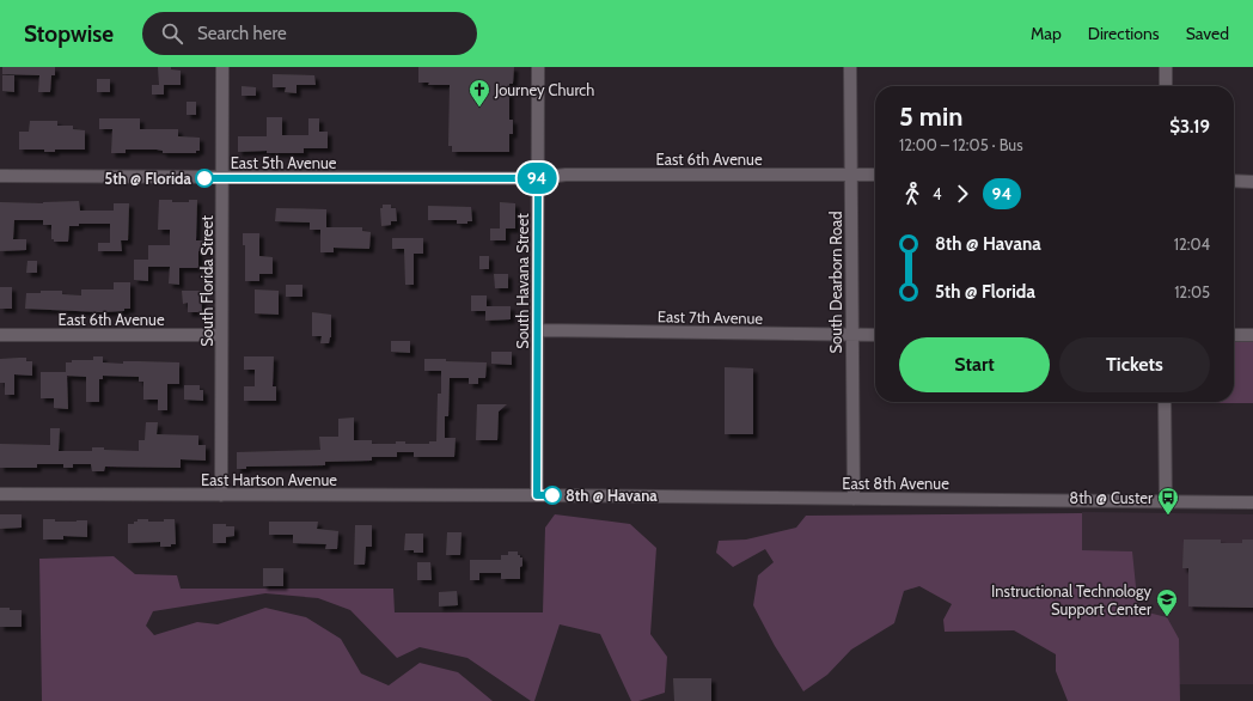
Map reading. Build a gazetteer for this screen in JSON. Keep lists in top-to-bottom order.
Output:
{
  "streets": {
    "street": [
      "East 6th Avenue",
      "East 5th Avenue",
      "South Florida Street",
      "South Havana Street",
      "South Dearborn Road",
      "East 7th Avenue",
      "East Hartson Avenue",
      "East 8th Avenue"
    ]
  },
  "crossings": [
    ["East 6th Avenue", "East 5th Avenue"],
    ["East 6th Avenue", "South Florida Street"],
    ["East 6th Avenue", "South Havana Street"],
    ["East 6th Avenue", "South Dearborn Road"],
    ["East 5th Avenue", "South Florida Street"],
    ["East 5th Avenue", "South Havana Street"],
    ["South Florida Street", "East Hartson Avenue"],
    ["South Havana Street", "East 7th Avenue"],
    ["South Havana Street", "East Hartson Avenue"],
    ["South Havana Street", "East 8th Avenue"],
    ["South Dearborn Road", "East 7th Avenue"],
    ["South Dearborn Road", "East 8th Avenue"],
    ["East Hartson Avenue", "East 8th Avenue"]
  ],
  "places": {
    "church": ["Journey Church"],
    "other": ["5th @ Florida", "8th @ Havana"],
    "bus stop": ["8th @ Custer"],
    "school or university": ["Instructional Technology Support Center"]
  },
  "lines": ["bus line 94"],
  "page": {
    "header": "Stopwise",
    "search": "Search here",
    "nav": ["Map", "Directions", "Saved"],
    "on_map": "94",
    "heading": ["5 min", "12:00 – 12:05 · Bus", "$3.19"],
    "legs": ["4", "94"],
    "list": [
      {
        "name": "8th @ Havana",
        "value": "12:04"
      },
      {
        "name": "5th @ Florida",
        "value": "12:05"
      }
    ],
    "buttons": ["Start", "Tickets"]
  }
}
